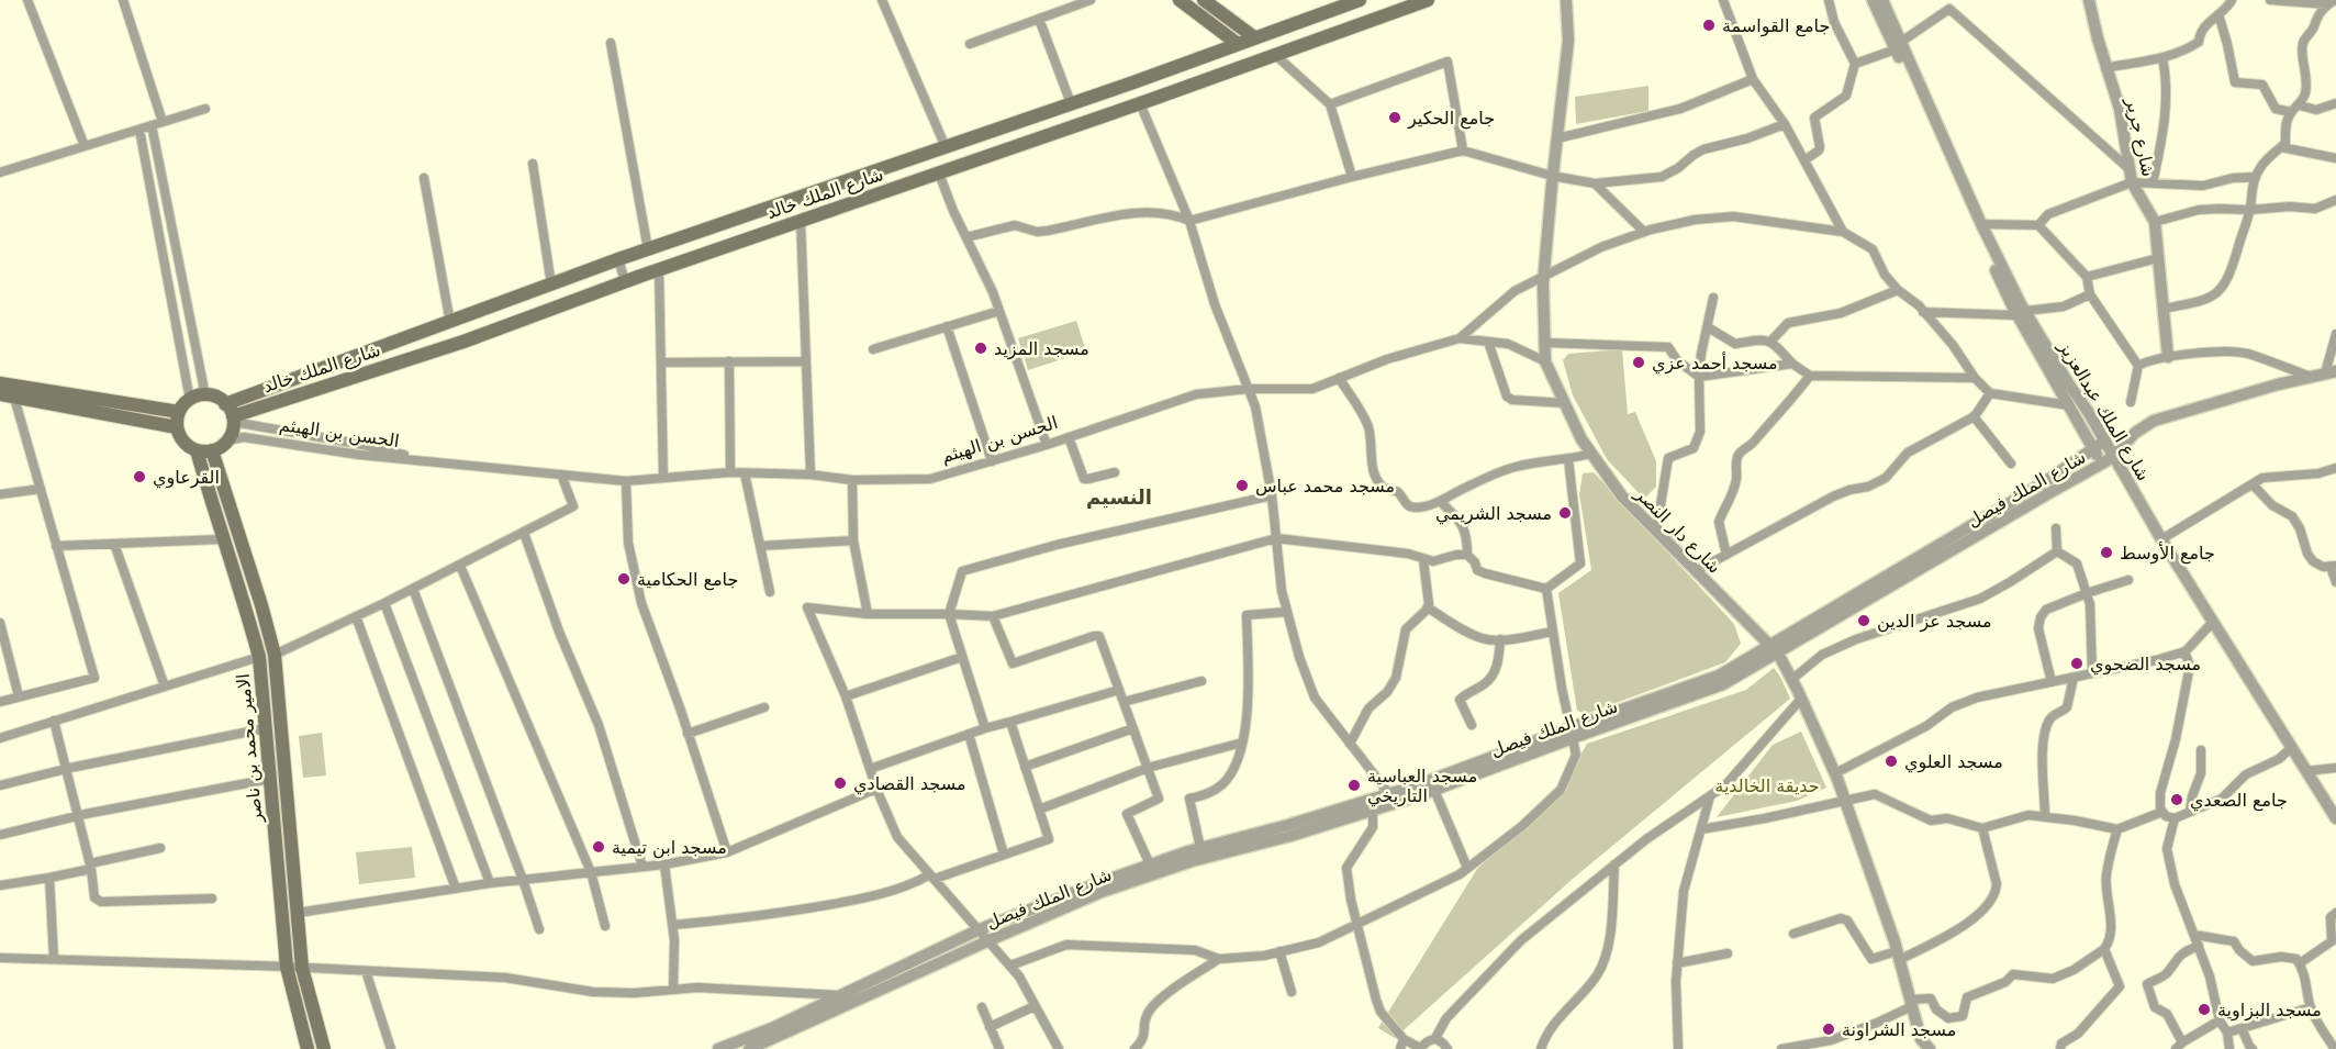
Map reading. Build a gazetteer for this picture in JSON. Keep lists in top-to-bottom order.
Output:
{
  "streets": {
    "main road": ["شارع الملك خالد", "الامير محمد بن ناصر"],
    "street": [
      "شارع جرير",
      "شارع الملك عبدالعزيز",
      "الحسن بن الهيثم",
      "شارع الملك فيصل",
      "شارع دار النصر"
    ]
  },
  "crossings": [
    ["شارع الملك خالد", "الحسن بن الهيثم"],
    ["شارع الملك خالد", "الامير محمد بن ناصر"],
    ["شارع الملك عبدالعزيز", "شارع الملك فيصل"],
    ["الحسن بن الهيثم", "شارع دار النصر"],
    ["الحسن بن الهيثم", "الامير محمد بن ناصر"],
    ["شارع الملك فيصل", "شارع دار النصر"]
  ],
  "districts": ["النسيم"],
  "parks": ["حديقة الخالدية"],
  "places": [
    "جامع القواسمة",
    "جامع الحكير",
    "مسجد المزيد",
    "مسجد أحمد عزي",
    "القرعاوي",
    "مسجد محمد عباس",
    "مسجد الشريمي",
    "جامع الأوسط",
    "جامع الحكامية",
    "مسجد عز الدين",
    "مسجد الضحوي",
    "مسجد العلوي",
    "مسجد القصادي",
    "مسجد العباسية التاريخي",
    "جامع الصعدي",
    "مسجد ابن تيمية",
    "مسجد البزاوية",
    "مسجد الشراونة"
  ]
}
